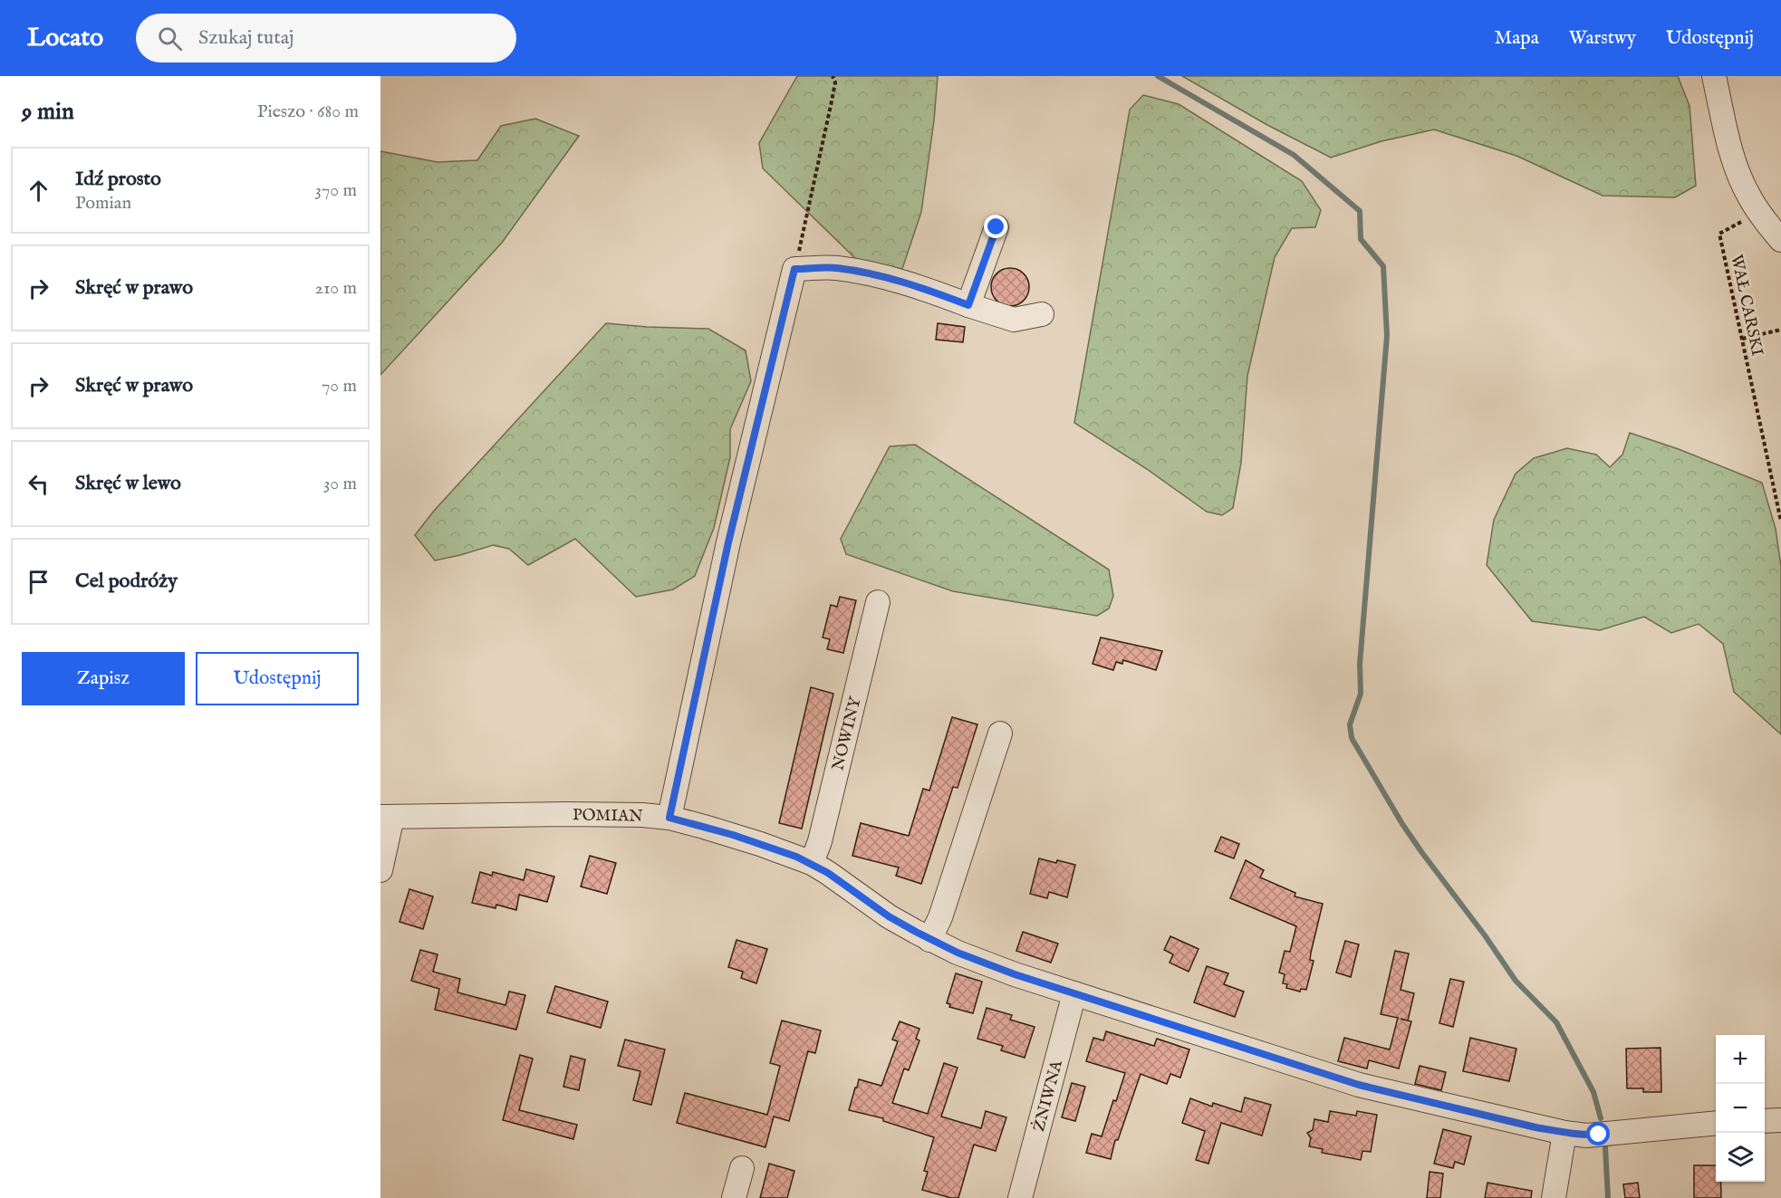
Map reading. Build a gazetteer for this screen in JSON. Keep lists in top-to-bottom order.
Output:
{
  "streets": {
    "street": ["NOWINY", "POMIAN", "ŻNIWNA"],
    "path": ["WAŁ CARSKI"]
  },
  "crossings": [
    ["NOWINY", "POMIAN"],
    ["POMIAN", "ŻNIWNA"]
  ],
  "page": {
    "header": "Locato",
    "search": "Szukaj tutaj",
    "nav": ["Mapa", "Warstwy", "Udostępnij"],
    "heading": ["9 min", "Pieszo · 680 m"],
    "list": [
      ["Idź prosto", "Pomian", "370 m"],
      ["Skręć w prawo", "210 m"],
      ["Skręć w prawo", "70 m"],
      ["Skręć w lewo", "30 m"],
      "Cel podróży"
    ],
    "buttons": ["Zapisz", "Udostępnij"],
    "map_buttons": ["+", "−"]
  }
}
